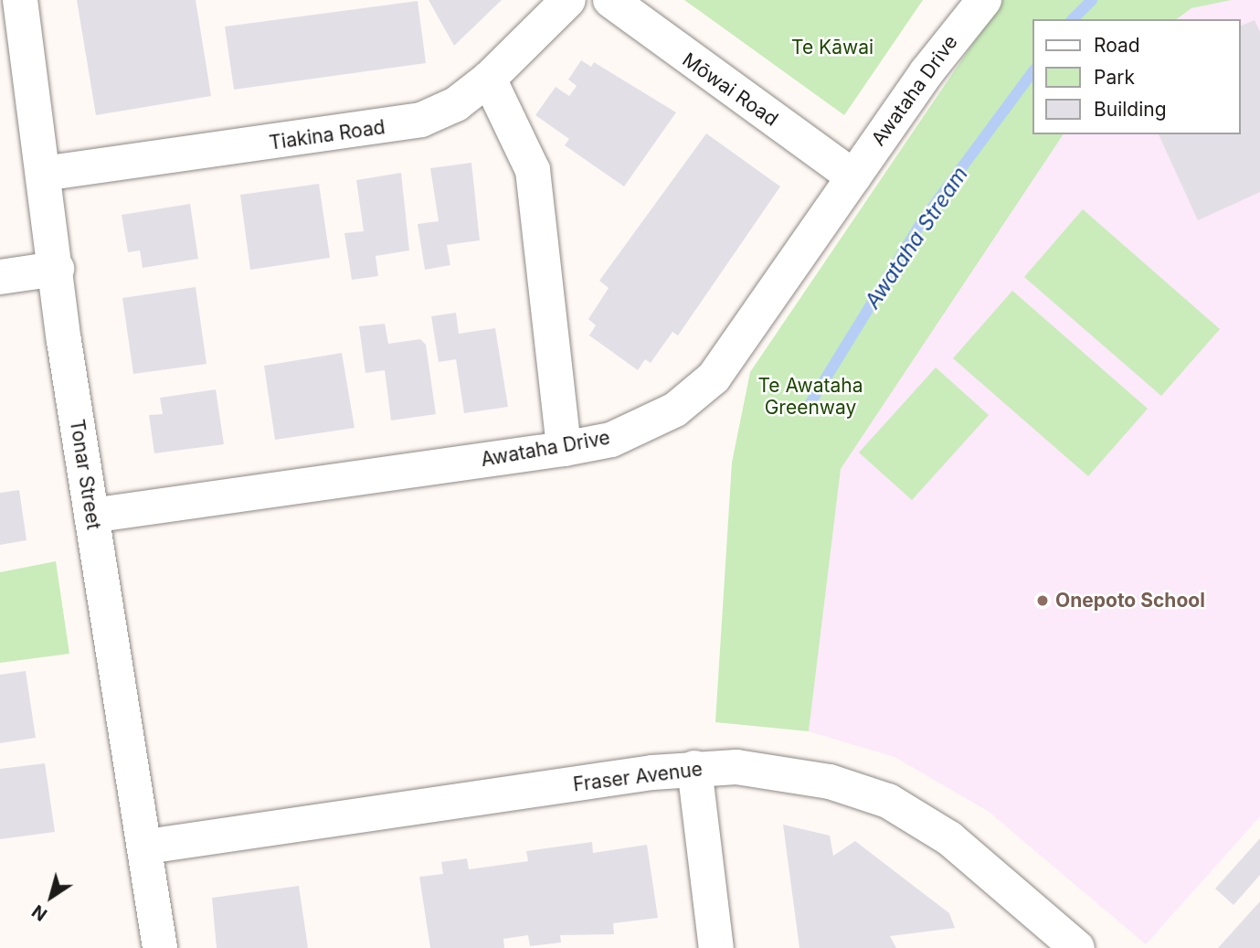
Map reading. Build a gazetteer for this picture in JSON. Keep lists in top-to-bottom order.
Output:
{
  "streets": {
    "street": [
      "Mōwai Road",
      "Awataha Drive",
      "Tiakina Road",
      "Tonar Street",
      "Fraser Avenue"
    ]
  },
  "crossings": [
    ["Mōwai Road", "Awataha Drive"],
    ["Awataha Drive", "Tonar Street"],
    ["Tiakina Road", "Tonar Street"],
    ["Tonar Street", "Fraser Avenue"]
  ],
  "water": ["Awataha Stream"],
  "parks": ["Te Kāwai", "Te Awataha Greenway"],
  "places": ["Onepoto School"],
  "legend": ["Road", "Park", "Building"],
  "north": "bottom left"
}
